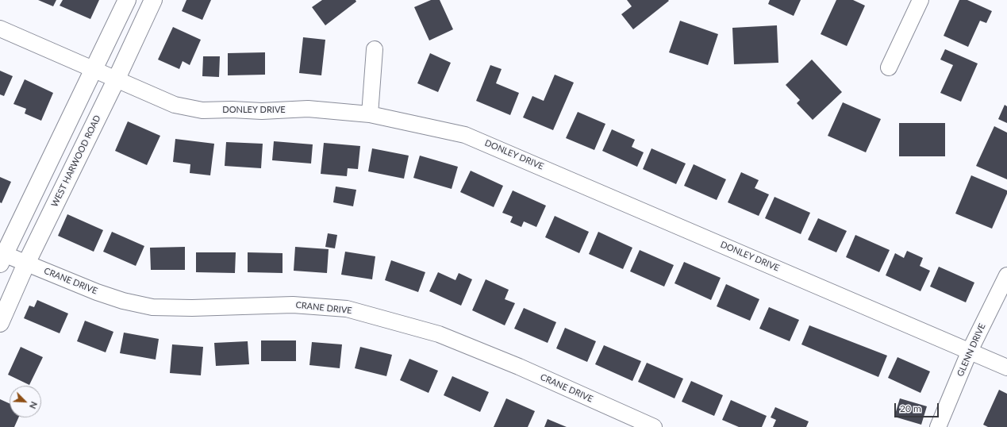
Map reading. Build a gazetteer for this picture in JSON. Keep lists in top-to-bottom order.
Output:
{
  "streets": {
    "main road": ["WEST HARWOOD ROAD"],
    "street": ["DONLEY DRIVE", "CRANE DRIVE", "GLENN DRIVE"]
  },
  "crossings": [
    ["DONLEY DRIVE", "WEST HARWOOD ROAD"],
    ["DONLEY DRIVE", "GLENN DRIVE"],
    ["WEST HARWOOD ROAD", "CRANE DRIVE"]
  ],
  "scale_bar": "20 m",
  "north": "bottom right"
}
